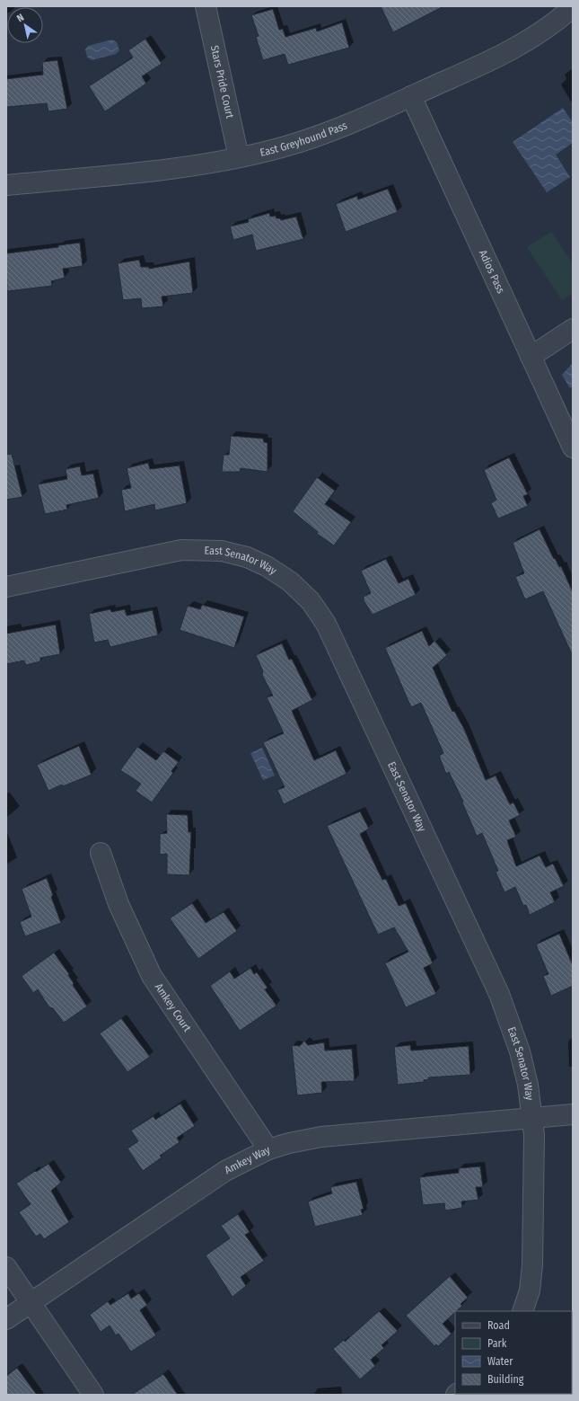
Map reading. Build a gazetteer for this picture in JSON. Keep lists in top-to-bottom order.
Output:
{
  "streets": {
    "street": [
      "Stars Pride Court",
      "East Greyhound Pass",
      "Adios Pass",
      "East Senator Way",
      "Amkey Court",
      "Amkey Way"
    ]
  },
  "crossings": [
    ["Stars Pride Court", "East Greyhound Pass"],
    ["East Greyhound Pass", "Adios Pass"],
    ["East Senator Way", "Amkey Way"],
    ["Amkey Court", "Amkey Way"]
  ],
  "legend": [
    "Road",
    "Park",
    "Water",
    "Building"
  ],
  "north": "top left"
}
